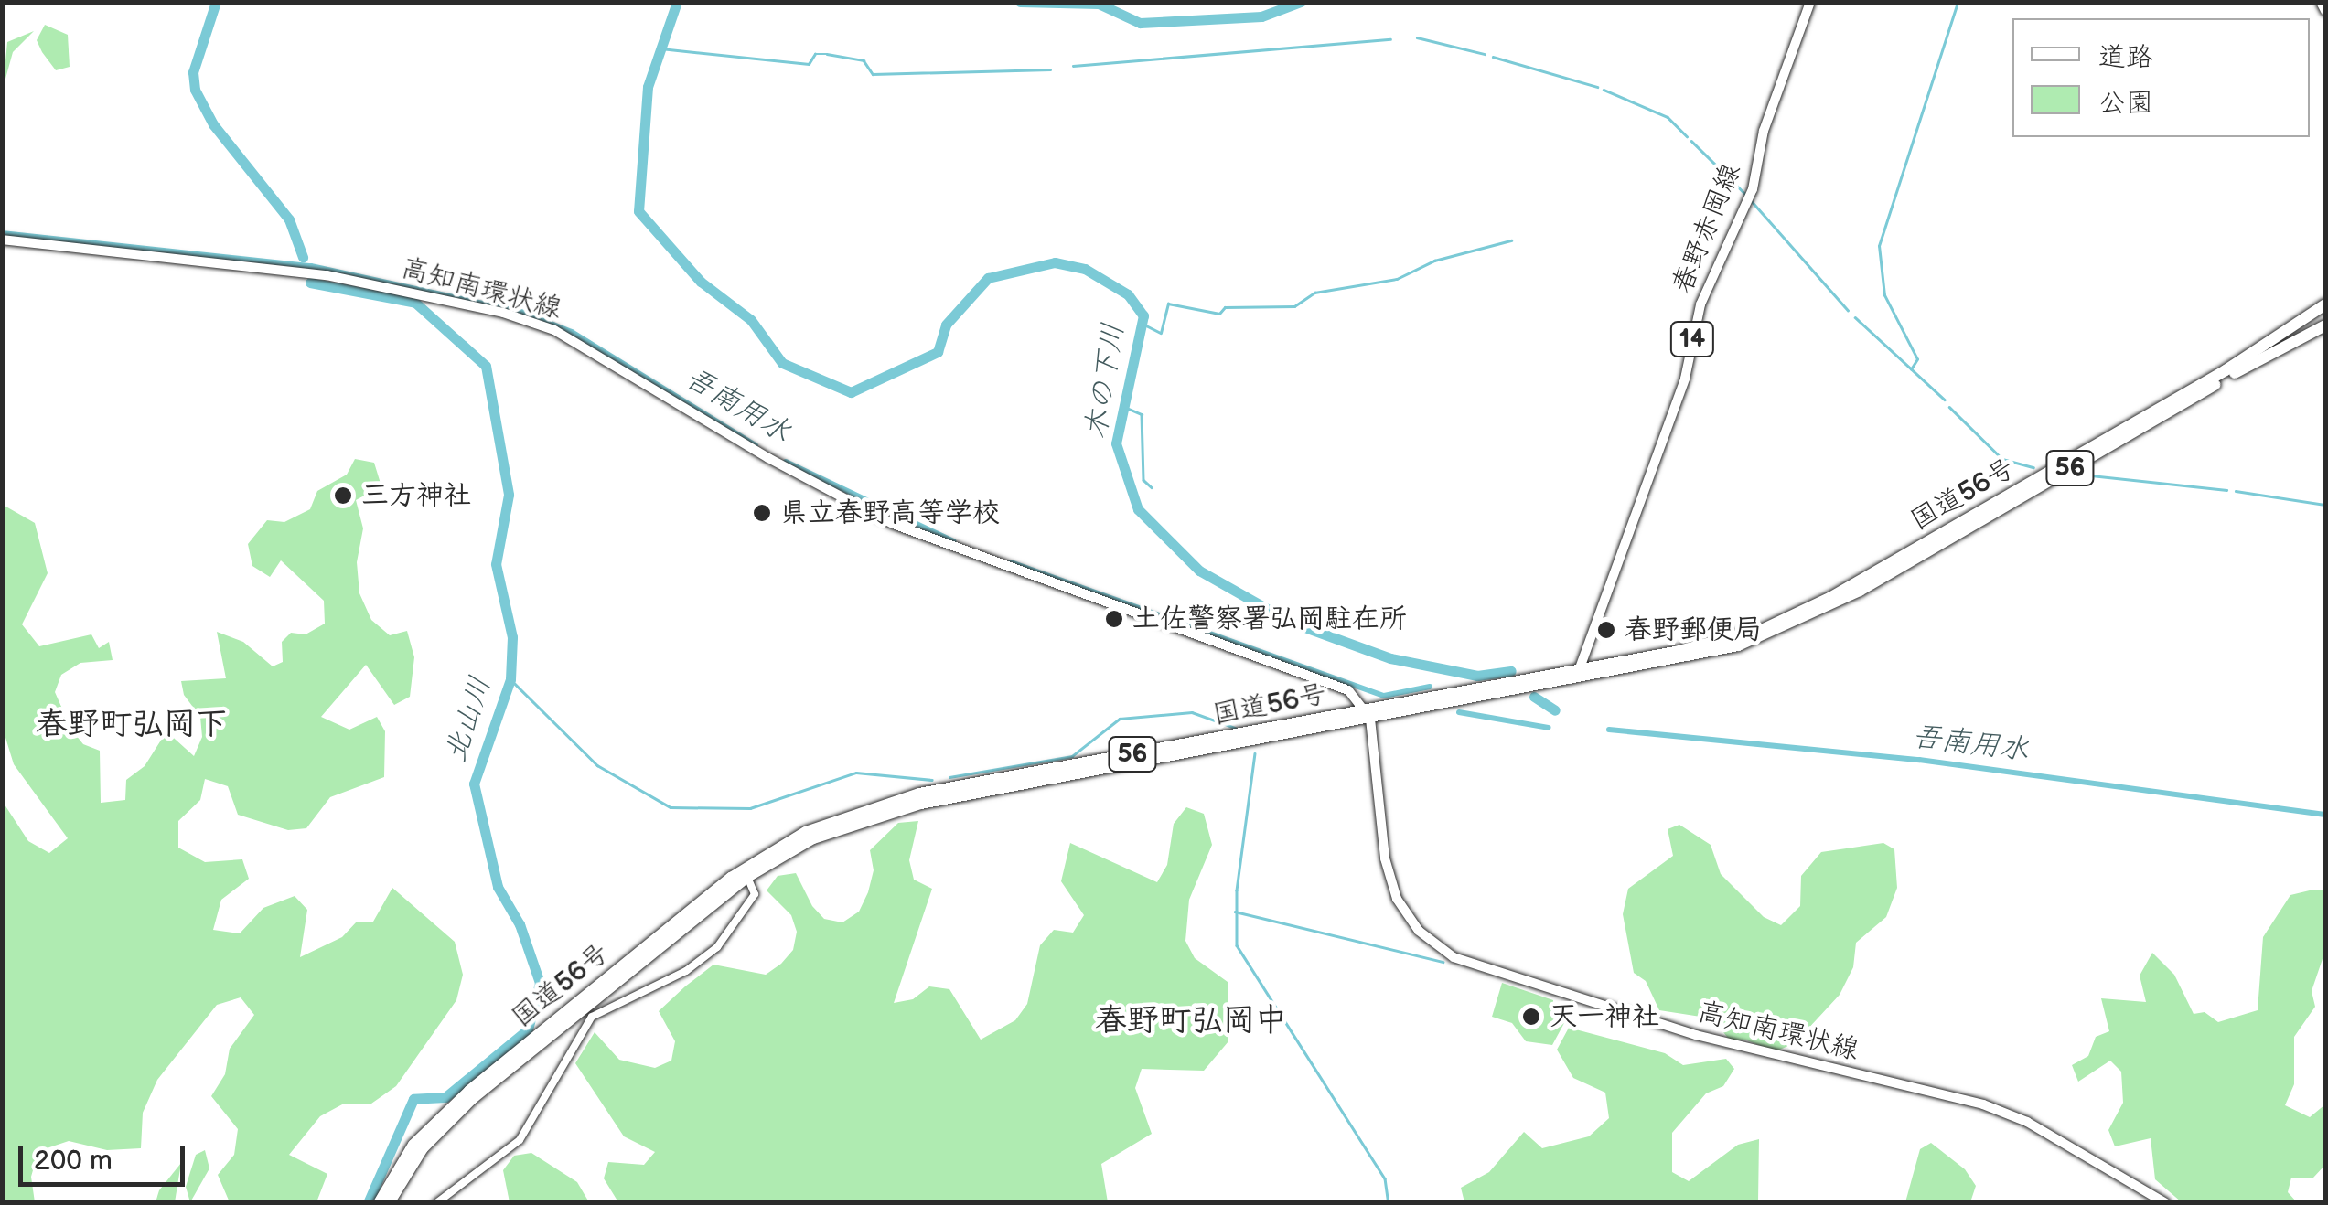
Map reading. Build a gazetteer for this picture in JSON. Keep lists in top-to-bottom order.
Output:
{
  "streets": {
    "highway": ["56", "国道56号"],
    "main road": ["春野赤岡線", "高知南環状線", "14"]
  },
  "crossings": [
    ["春野赤岡線", "国道56号"],
    ["高知南環状線", "国道56号"],
    ["56", "国道56号"]
  ],
  "districts": ["春野町弘岡下", "春野町弘岡中"],
  "water": ["木の下川", "吾南用水", "北山川"],
  "places": [
    "三方神社",
    "県立春野高等学校",
    "土佐警察署弘岡駐在所",
    "春野郵便局",
    "天一神社"
  ],
  "legend": ["道路", "公園"],
  "scale_bar": "200 m"
}
